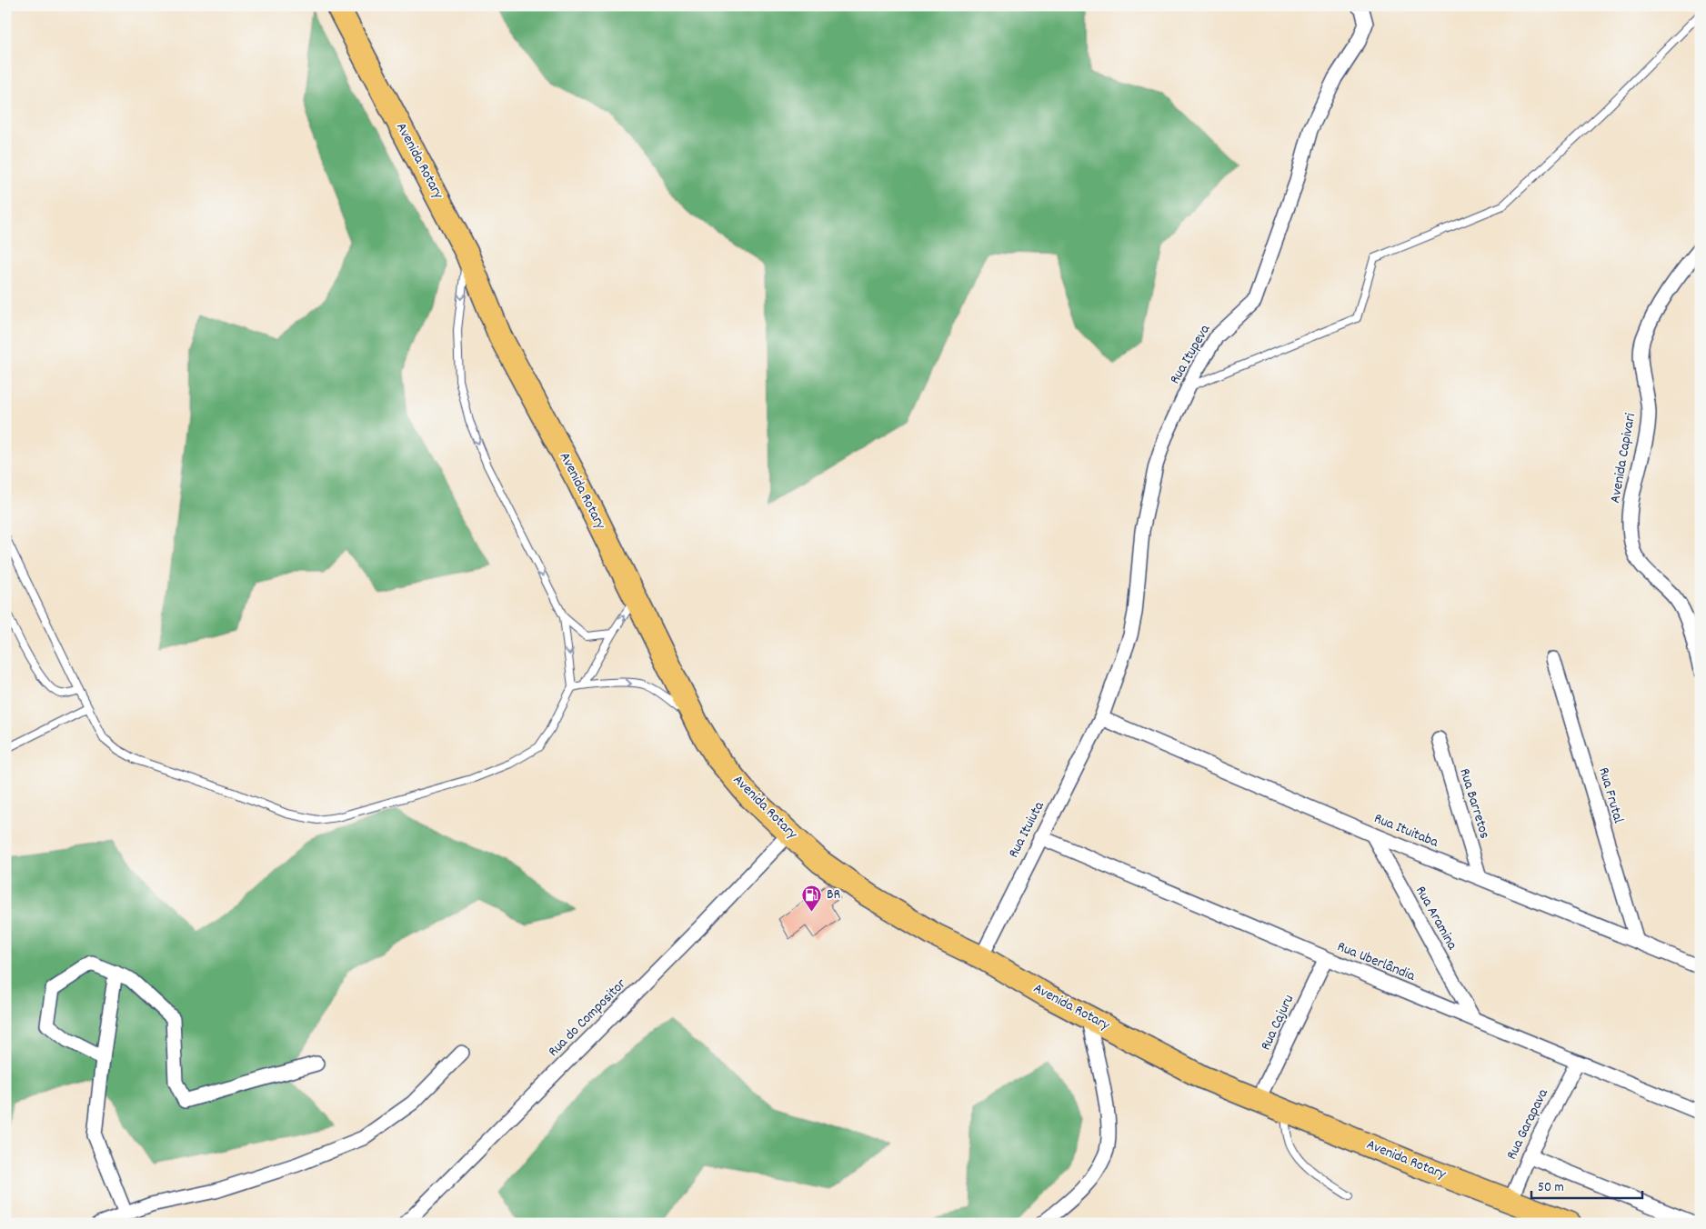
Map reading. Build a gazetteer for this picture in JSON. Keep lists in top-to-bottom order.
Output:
{
  "streets": {
    "main road": ["Avenida Rotary"],
    "street": [
      "Rua Itupeva",
      "Avenida Capivari",
      "Rua Frutal",
      "Rua Barretos",
      "Rua Ituiuta",
      "Rua Ituitaba",
      "Rua Aramina",
      "Rua Uberlândia",
      "Rua do Compositor",
      "Rua Cajuru",
      "Rua Garapava"
    ]
  },
  "crossings": [
    ["Avenida Rotary", "Rua Ituiuta"],
    ["Avenida Rotary", "Rua do Compositor"],
    ["Avenida Rotary", "Rua Cajuru"],
    ["Avenida Rotary", "Rua Garapava"],
    ["Rua Itupeva", "Rua Ituiuta"],
    ["Rua Itupeva", "Rua Ituitaba"],
    ["Rua Frutal", "Rua Ituitaba"],
    ["Rua Barretos", "Rua Ituitaba"],
    ["Rua Ituiuta", "Rua Ituitaba"],
    ["Rua Ituiuta", "Rua Uberlândia"],
    ["Rua Ituitaba", "Rua Aramina"],
    ["Rua Aramina", "Rua Uberlândia"],
    ["Rua Uberlândia", "Rua Cajuru"],
    ["Rua Uberlândia", "Rua Garapava"]
  ],
  "places": {
    "fuel station": ["BR"]
  },
  "scale_bar": "50 m"
}
